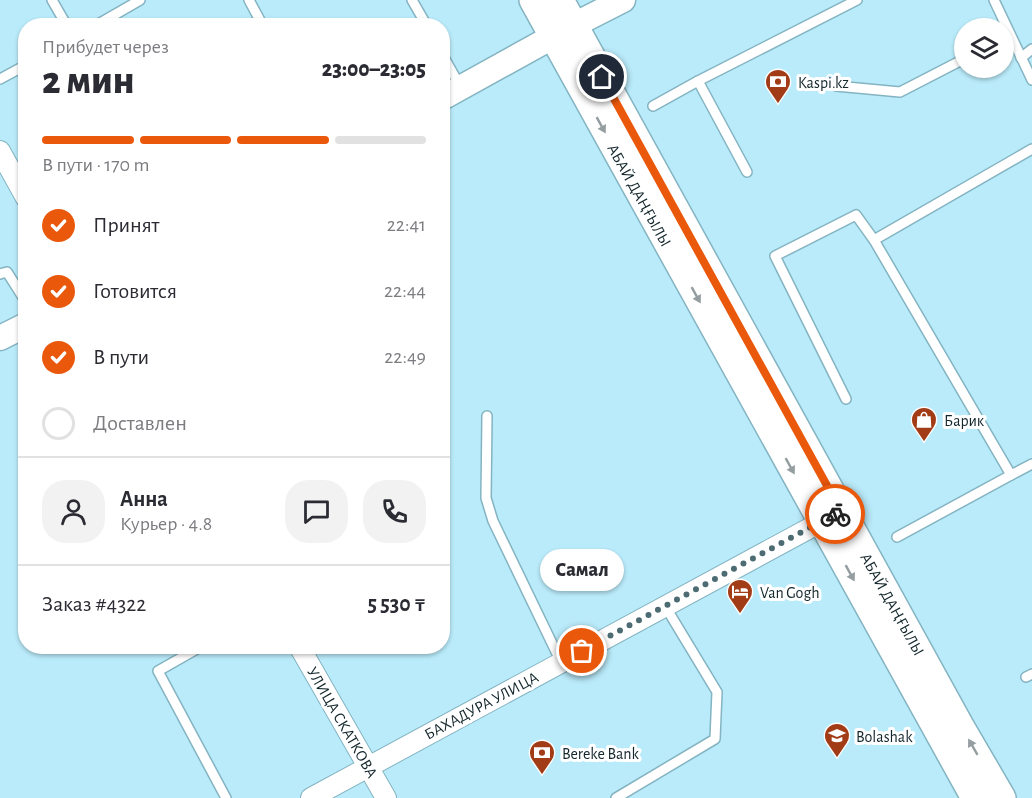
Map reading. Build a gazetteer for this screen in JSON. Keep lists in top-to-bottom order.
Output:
{
  "streets": {
    "main road": ["АБАЙ ДАҢҒЫЛЫ"],
    "street": ["БАХАДУРА УЛИЦА", "УЛИЦА СКАТКОВА"]
  },
  "crossings": [
    ["АБАЙ ДАҢҒЫЛЫ", "БАХАДУРА УЛИЦА"],
    ["БАХАДУРА УЛИЦА", "УЛИЦА СКАТКОВА"]
  ],
  "places": {
    "bank": ["Kaspi.kz", "Bereke Bank"],
    "shop": ["Барик"],
    "hotel": ["Van Gogh"],
    "other": ["Самал"],
    "school or university": ["Bolashak"]
  },
  "page": {
    "heading": ["2 мин", "Прибудет через", "23:00–23:05"],
    "panel": [
      "Анна",
      "Курьер · 4.8",
      "Заказ #4322",
      "5 530 ₸"
    ],
    "bar": "В пути · 170 m",
    "list": [
      ["Принят", "22:41"],
      ["Готовится", "22:44"],
      ["В пути", "22:49"],
      "Доставлен"
    ],
    "bubble": "Самал"
  }
}
